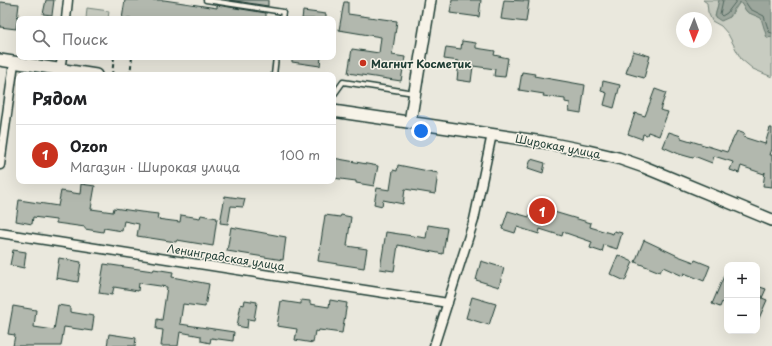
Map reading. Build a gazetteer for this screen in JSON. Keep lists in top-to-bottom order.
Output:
{
  "streets": {
    "street": ["Широкая улица", "Ленинградская улица"]
  },
  "places": ["Магнит Косметик"],
  "north": "bottom",
  "page": {
    "search": "Поиск",
    "heading": "Рядом",
    "list": [
      {
        "mark": "1",
        "name": "Ozon",
        "note": "Магазин · Широкая улица",
        "value": "100 m"
      }
    ],
    "pins": "1",
    "map_buttons": ["+", "−"]
  }
}
